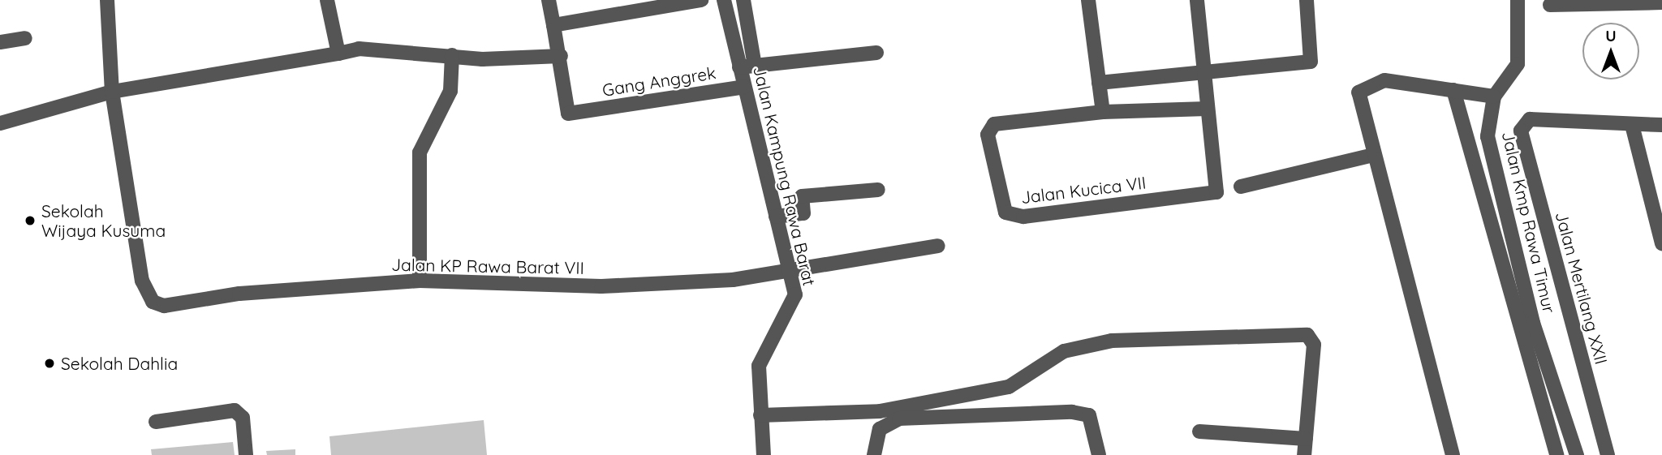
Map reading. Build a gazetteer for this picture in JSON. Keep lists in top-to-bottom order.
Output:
{
  "streets": {
    "street": [
      "Gang Anggrek",
      "Jalan Kampung Rawa Barat",
      "Jalan Kucica VII",
      "Jalan Kmp Rawa Timur",
      "Jalan KP Rawa Barat VII",
      "Jalan Mertilang XXII"
    ]
  },
  "crossings": [
    ["Gang Anggrek", "Jalan Kampung Rawa Barat"],
    ["Jalan Kampung Rawa Barat", "Jalan KP Rawa Barat VII"]
  ],
  "places": ["Sekolah Wijaya Kusuma", "Sekolah Dahlia"],
  "north": "top"
}
